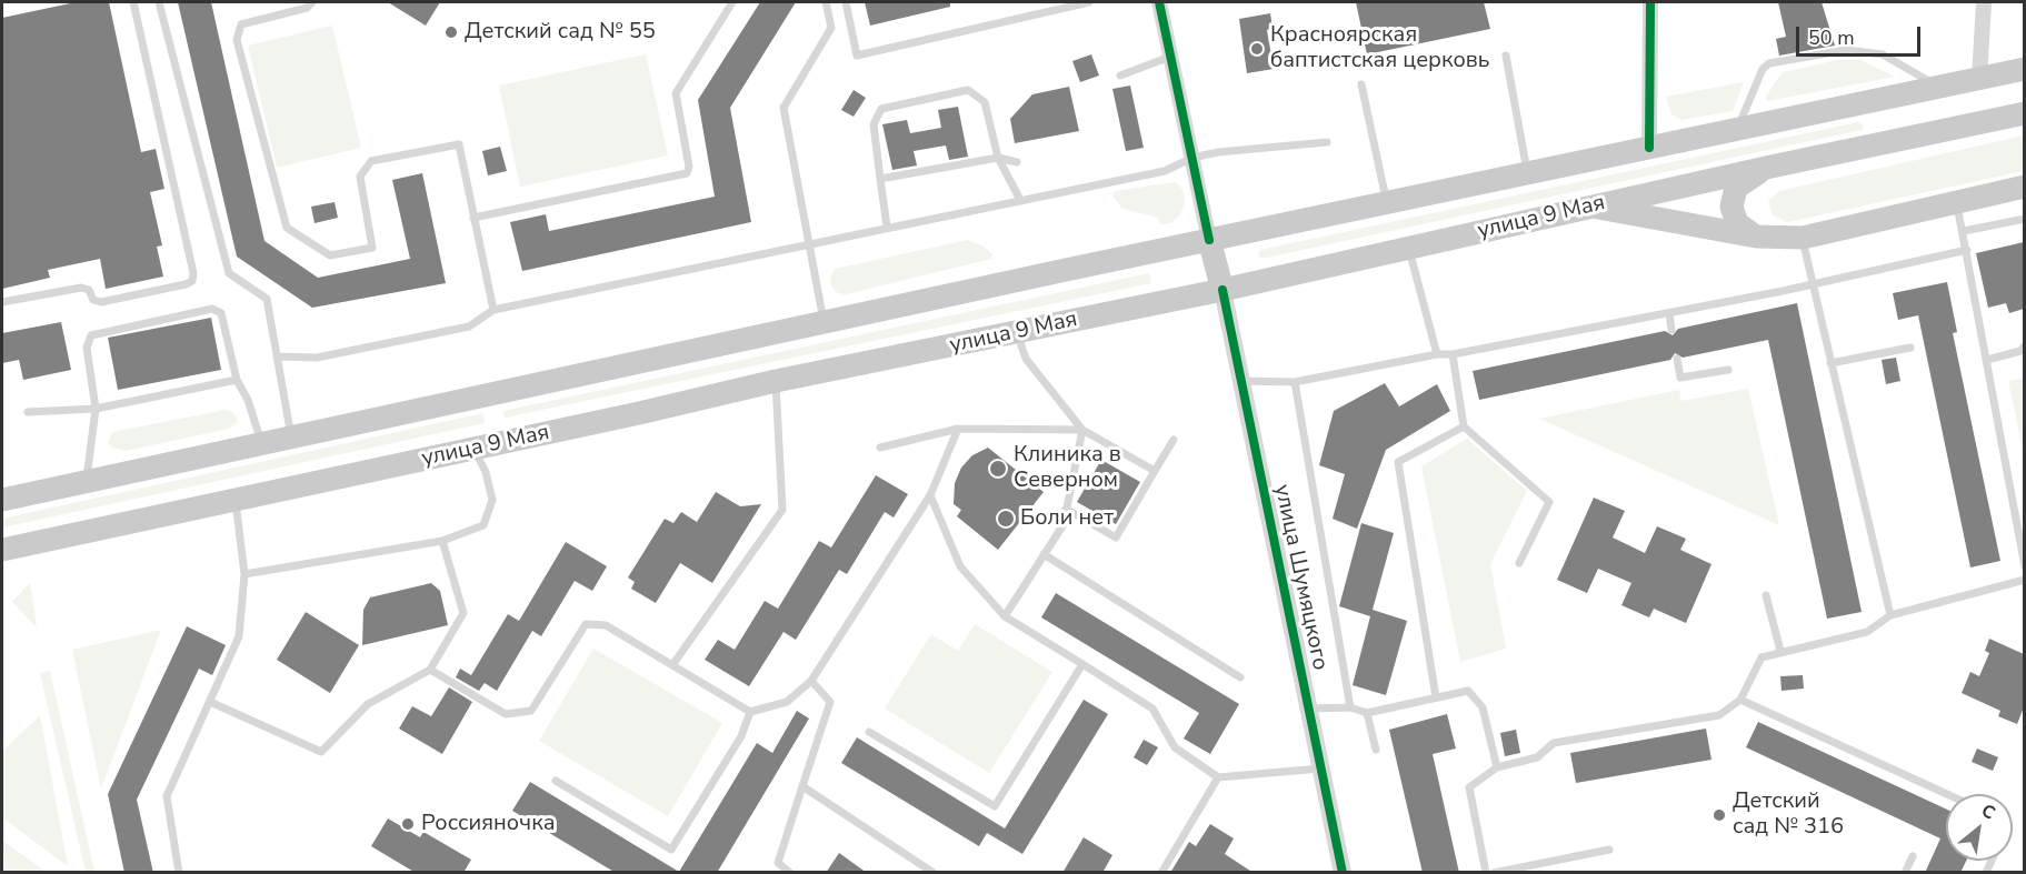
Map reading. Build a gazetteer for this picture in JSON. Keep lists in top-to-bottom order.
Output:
{
  "streets": {
    "main road": ["улица 9 Мая"],
    "street": ["улица Шумяцкого"]
  },
  "crossings": [
    ["улица 9 Мая", "улица Шумяцкого"]
  ],
  "places": [
    "Детский сад № 55",
    "Красноярская баптистская церковь",
    "Клиника в Северном",
    "Боли нет",
    "Детский сад № 316",
    "Россияночка"
  ],
  "scale_bar": "50 m",
  "north": "top right"
}
